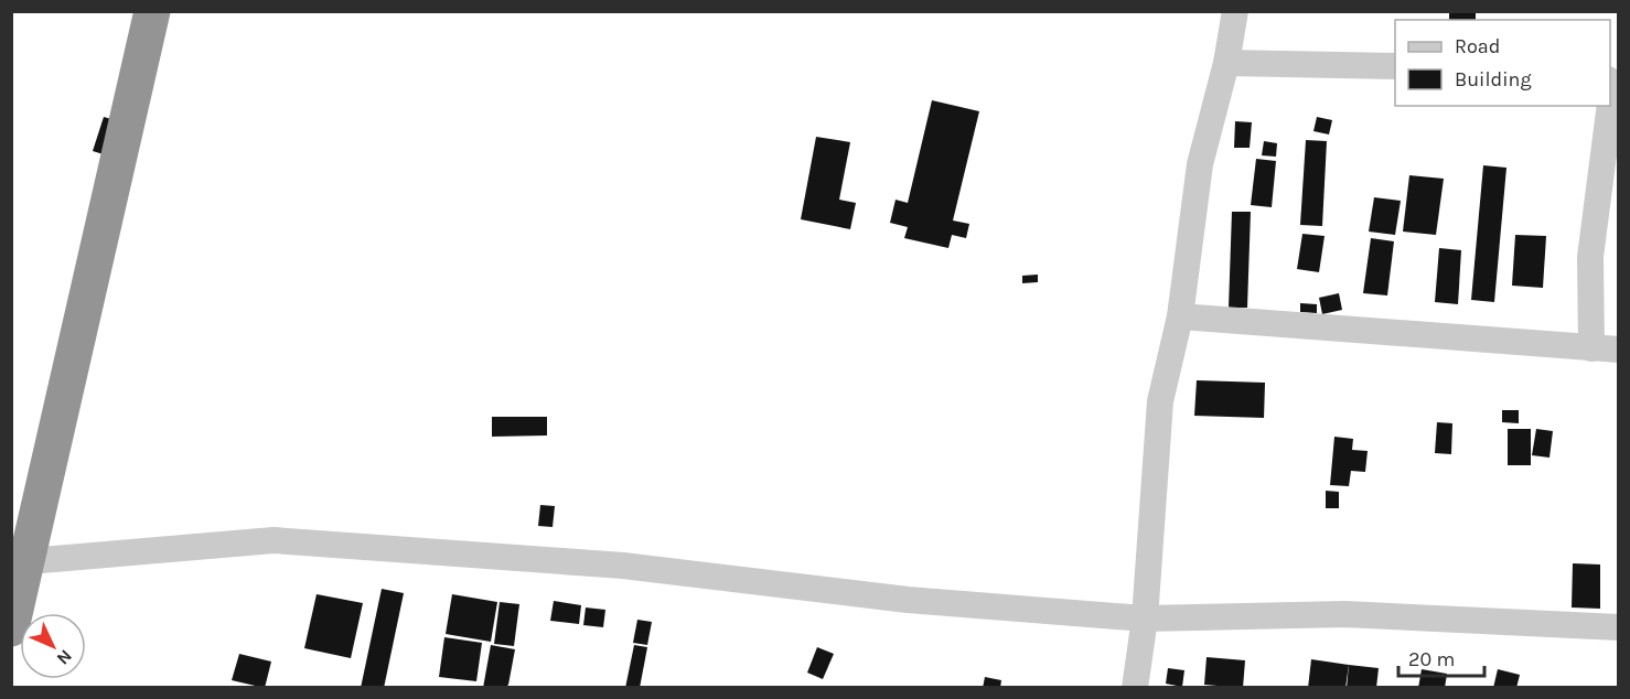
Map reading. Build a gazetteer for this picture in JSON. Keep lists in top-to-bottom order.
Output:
{
  "legend": ["Road", "Building"],
  "scale_bar": "20 m",
  "north": "bottom right"
}
